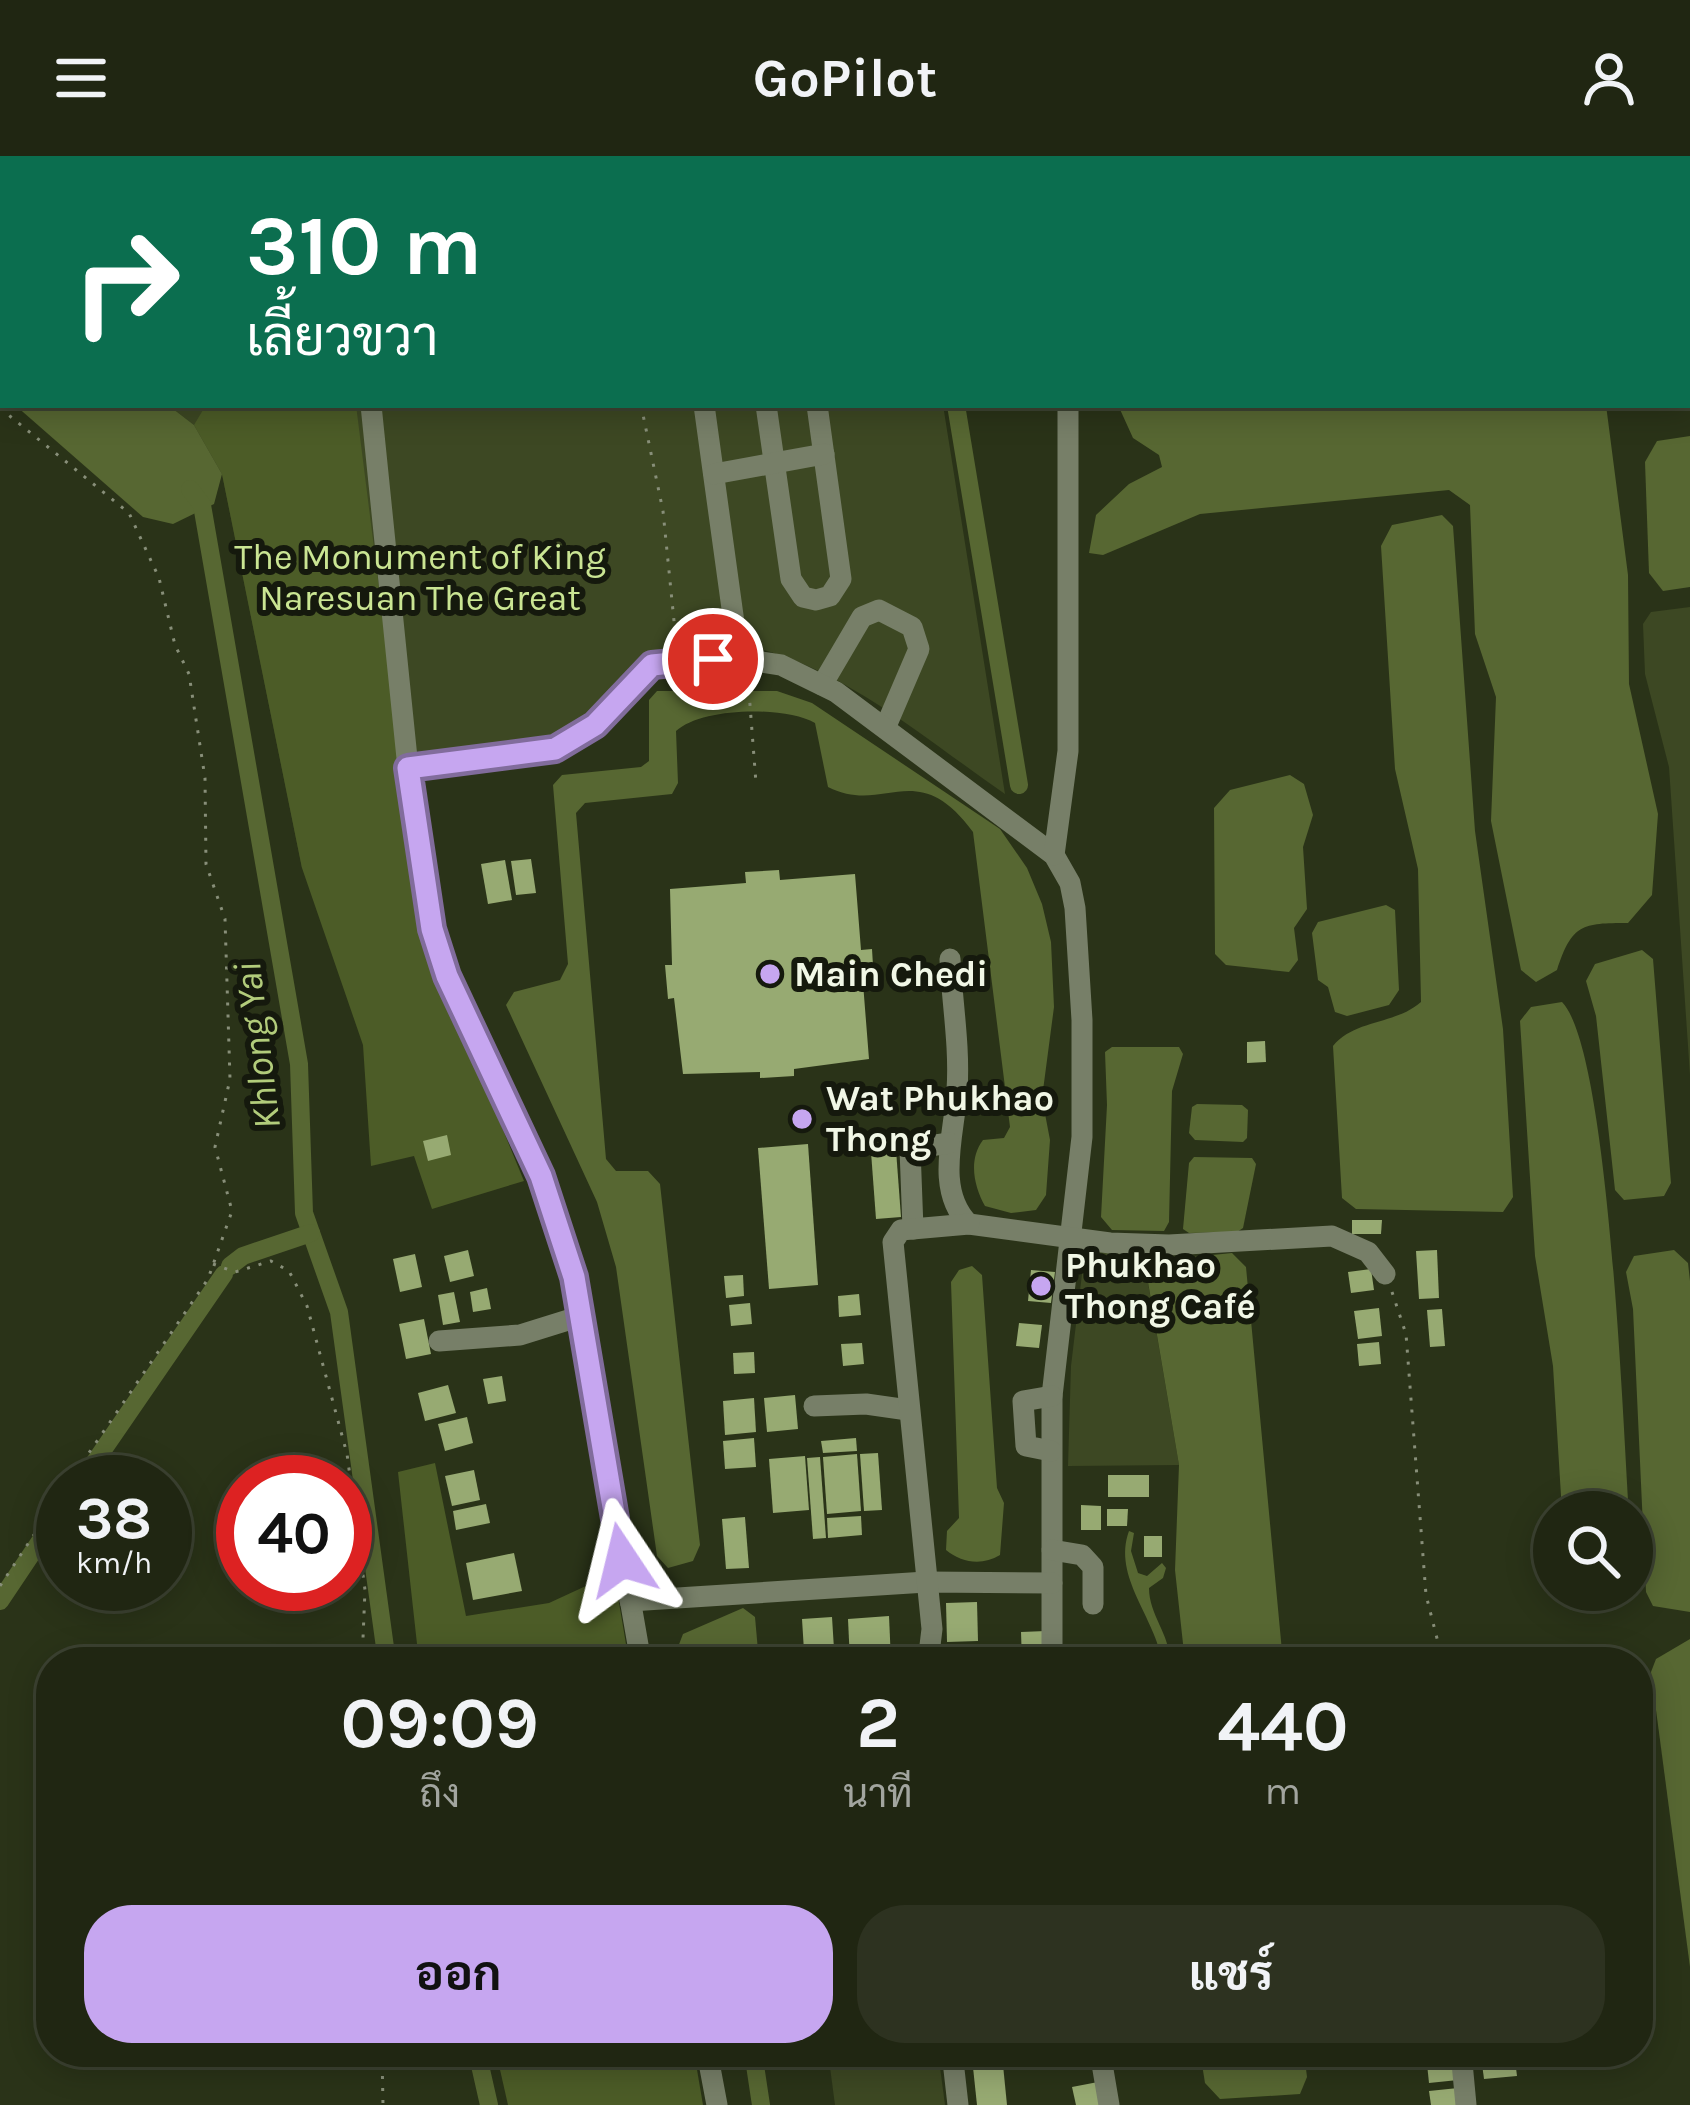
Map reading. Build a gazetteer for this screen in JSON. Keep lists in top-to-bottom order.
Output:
{
  "water": ["Khlong Yai"],
  "parks": ["The Monument of King Naresuan The Great"],
  "places": ["Main Chedi", "Wat Phukhao Thong", "Phukhao Thong Café"],
  "page": {
    "header": "GoPilot",
    "turn": ["310 m", "เลี้ยวขวา"],
    "speed": "38 km/h",
    "limit": "40",
    "eta": [
      "09:09",
      "ถึง",
      "2",
      "นาที",
      "440",
      "m"
    ],
    "buttons": ["ออก", "แชร์"]
  }
}
